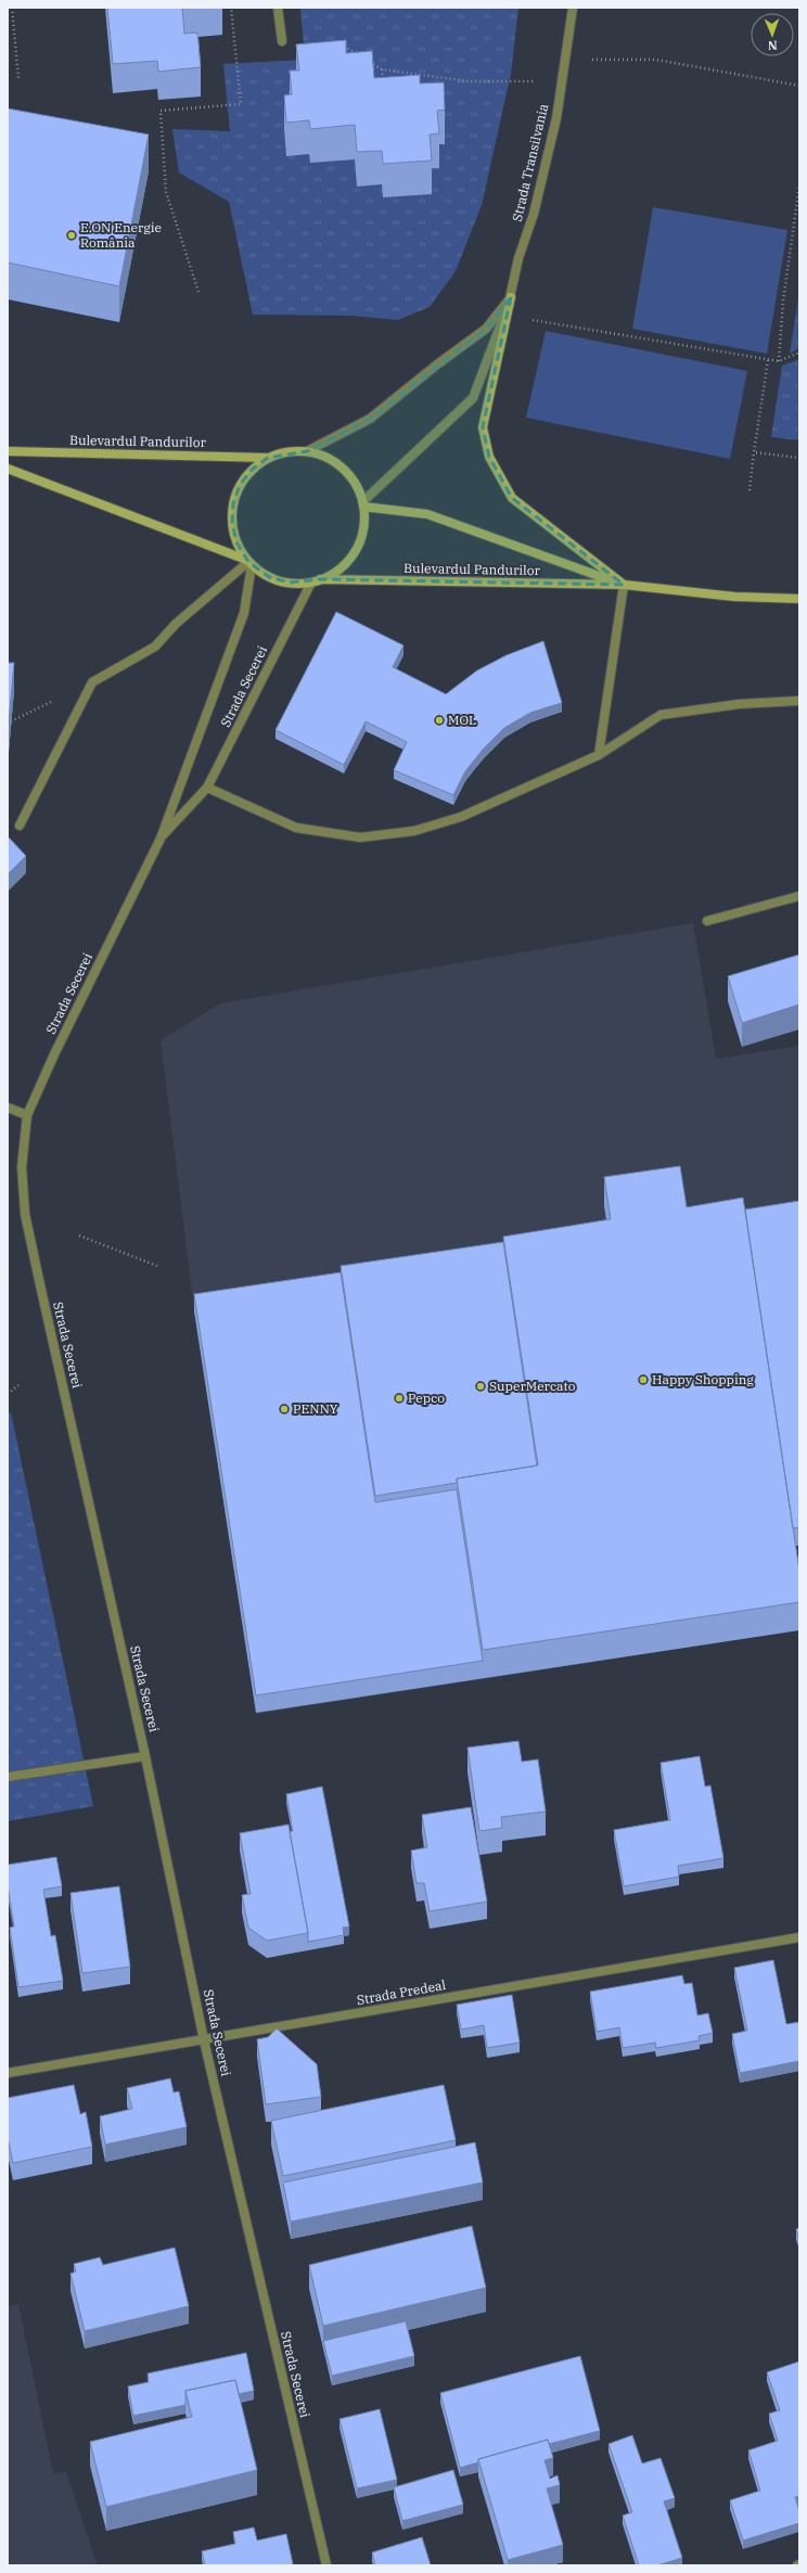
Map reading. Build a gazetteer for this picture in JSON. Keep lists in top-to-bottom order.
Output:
{
  "streets": {
    "main road": ["Bulevardul Pandurilor"],
    "street": ["Strada Transilvania", "Strada Secerei", "Strada Predeal"]
  },
  "crossings": [
    ["Strada Transilvania", "Bulevardul Pandurilor"],
    ["Strada Transilvania", "Strada Secerei"],
    ["Bulevardul Pandurilor", "Strada Secerei"],
    ["Strada Secerei", "Strada Predeal"]
  ],
  "places": [
    "E.ON Energie România",
    "MOL",
    "Happy Shopping",
    "SuperMercato",
    "Pepco",
    "PENNY"
  ],
  "north": "bottom"
}
